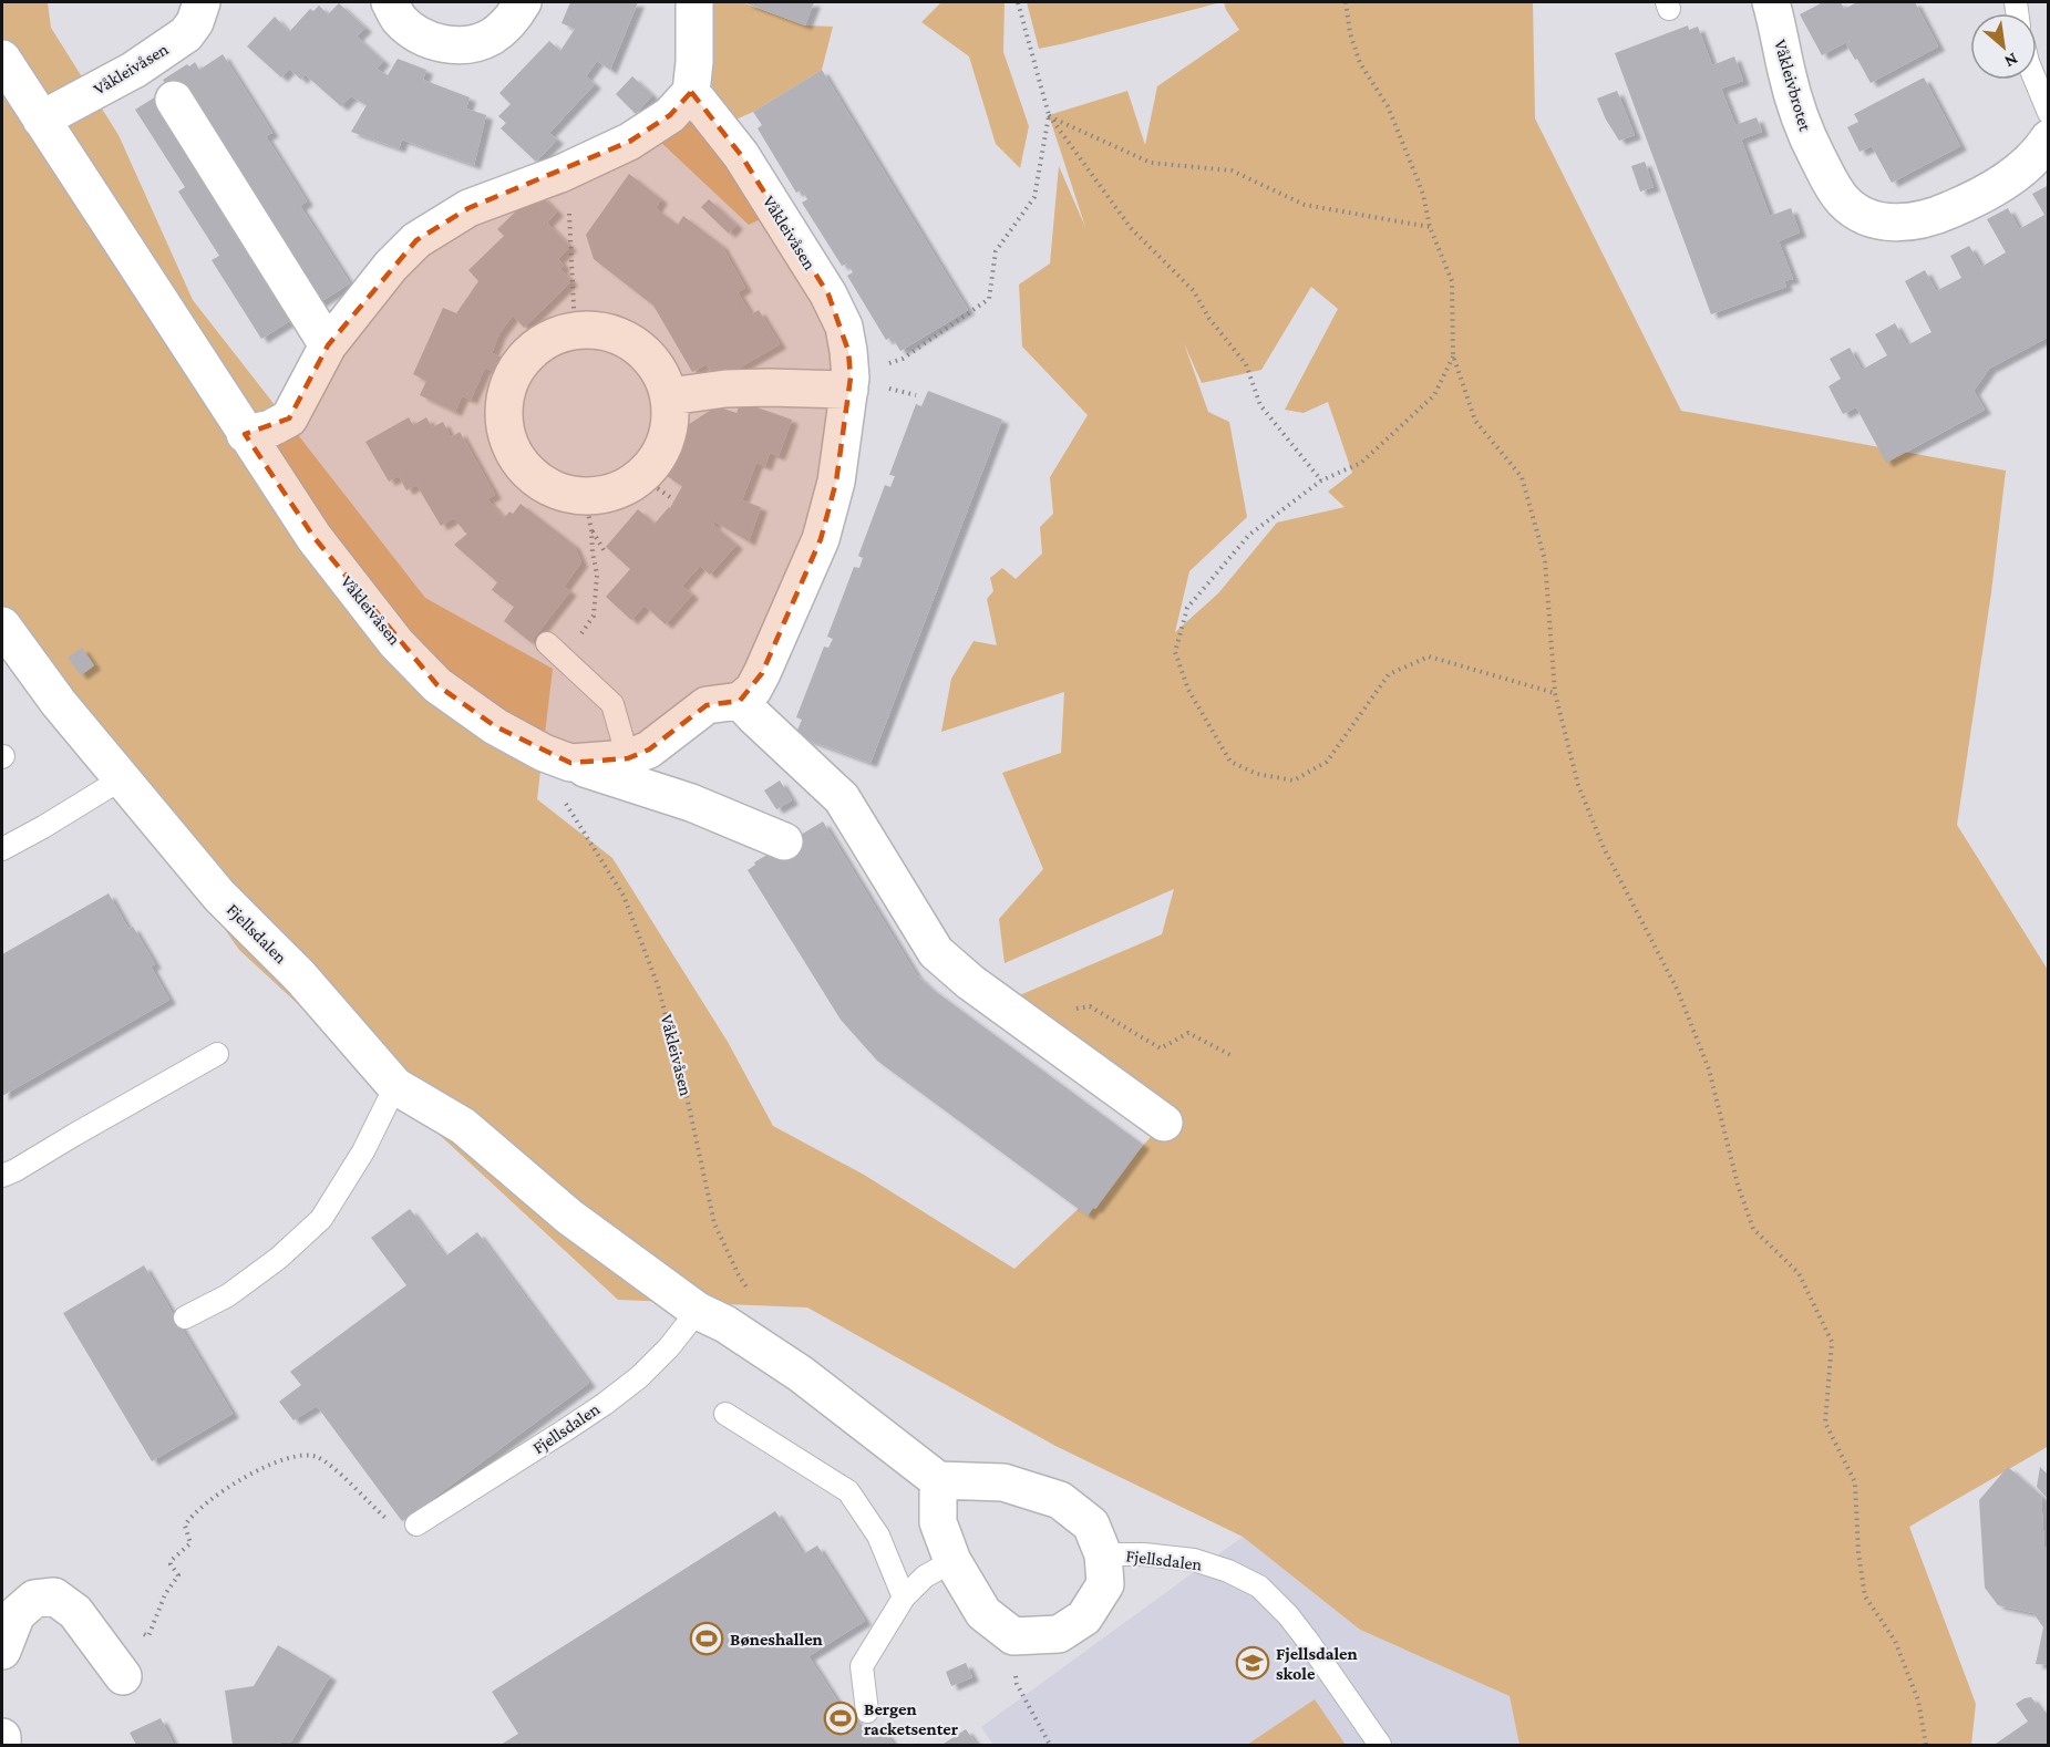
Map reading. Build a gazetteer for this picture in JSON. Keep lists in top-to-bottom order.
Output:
{
  "streets": {
    "street": ["Våkleivåsen", "Våkleivbrotet", "Fjellsdalen"]
  },
  "places": {
    "sports": ["Bøneshallen", "Bergen racketsenter"],
    "school or university": ["Fjellsdalen skole"]
  },
  "north": "bottom right"
}
